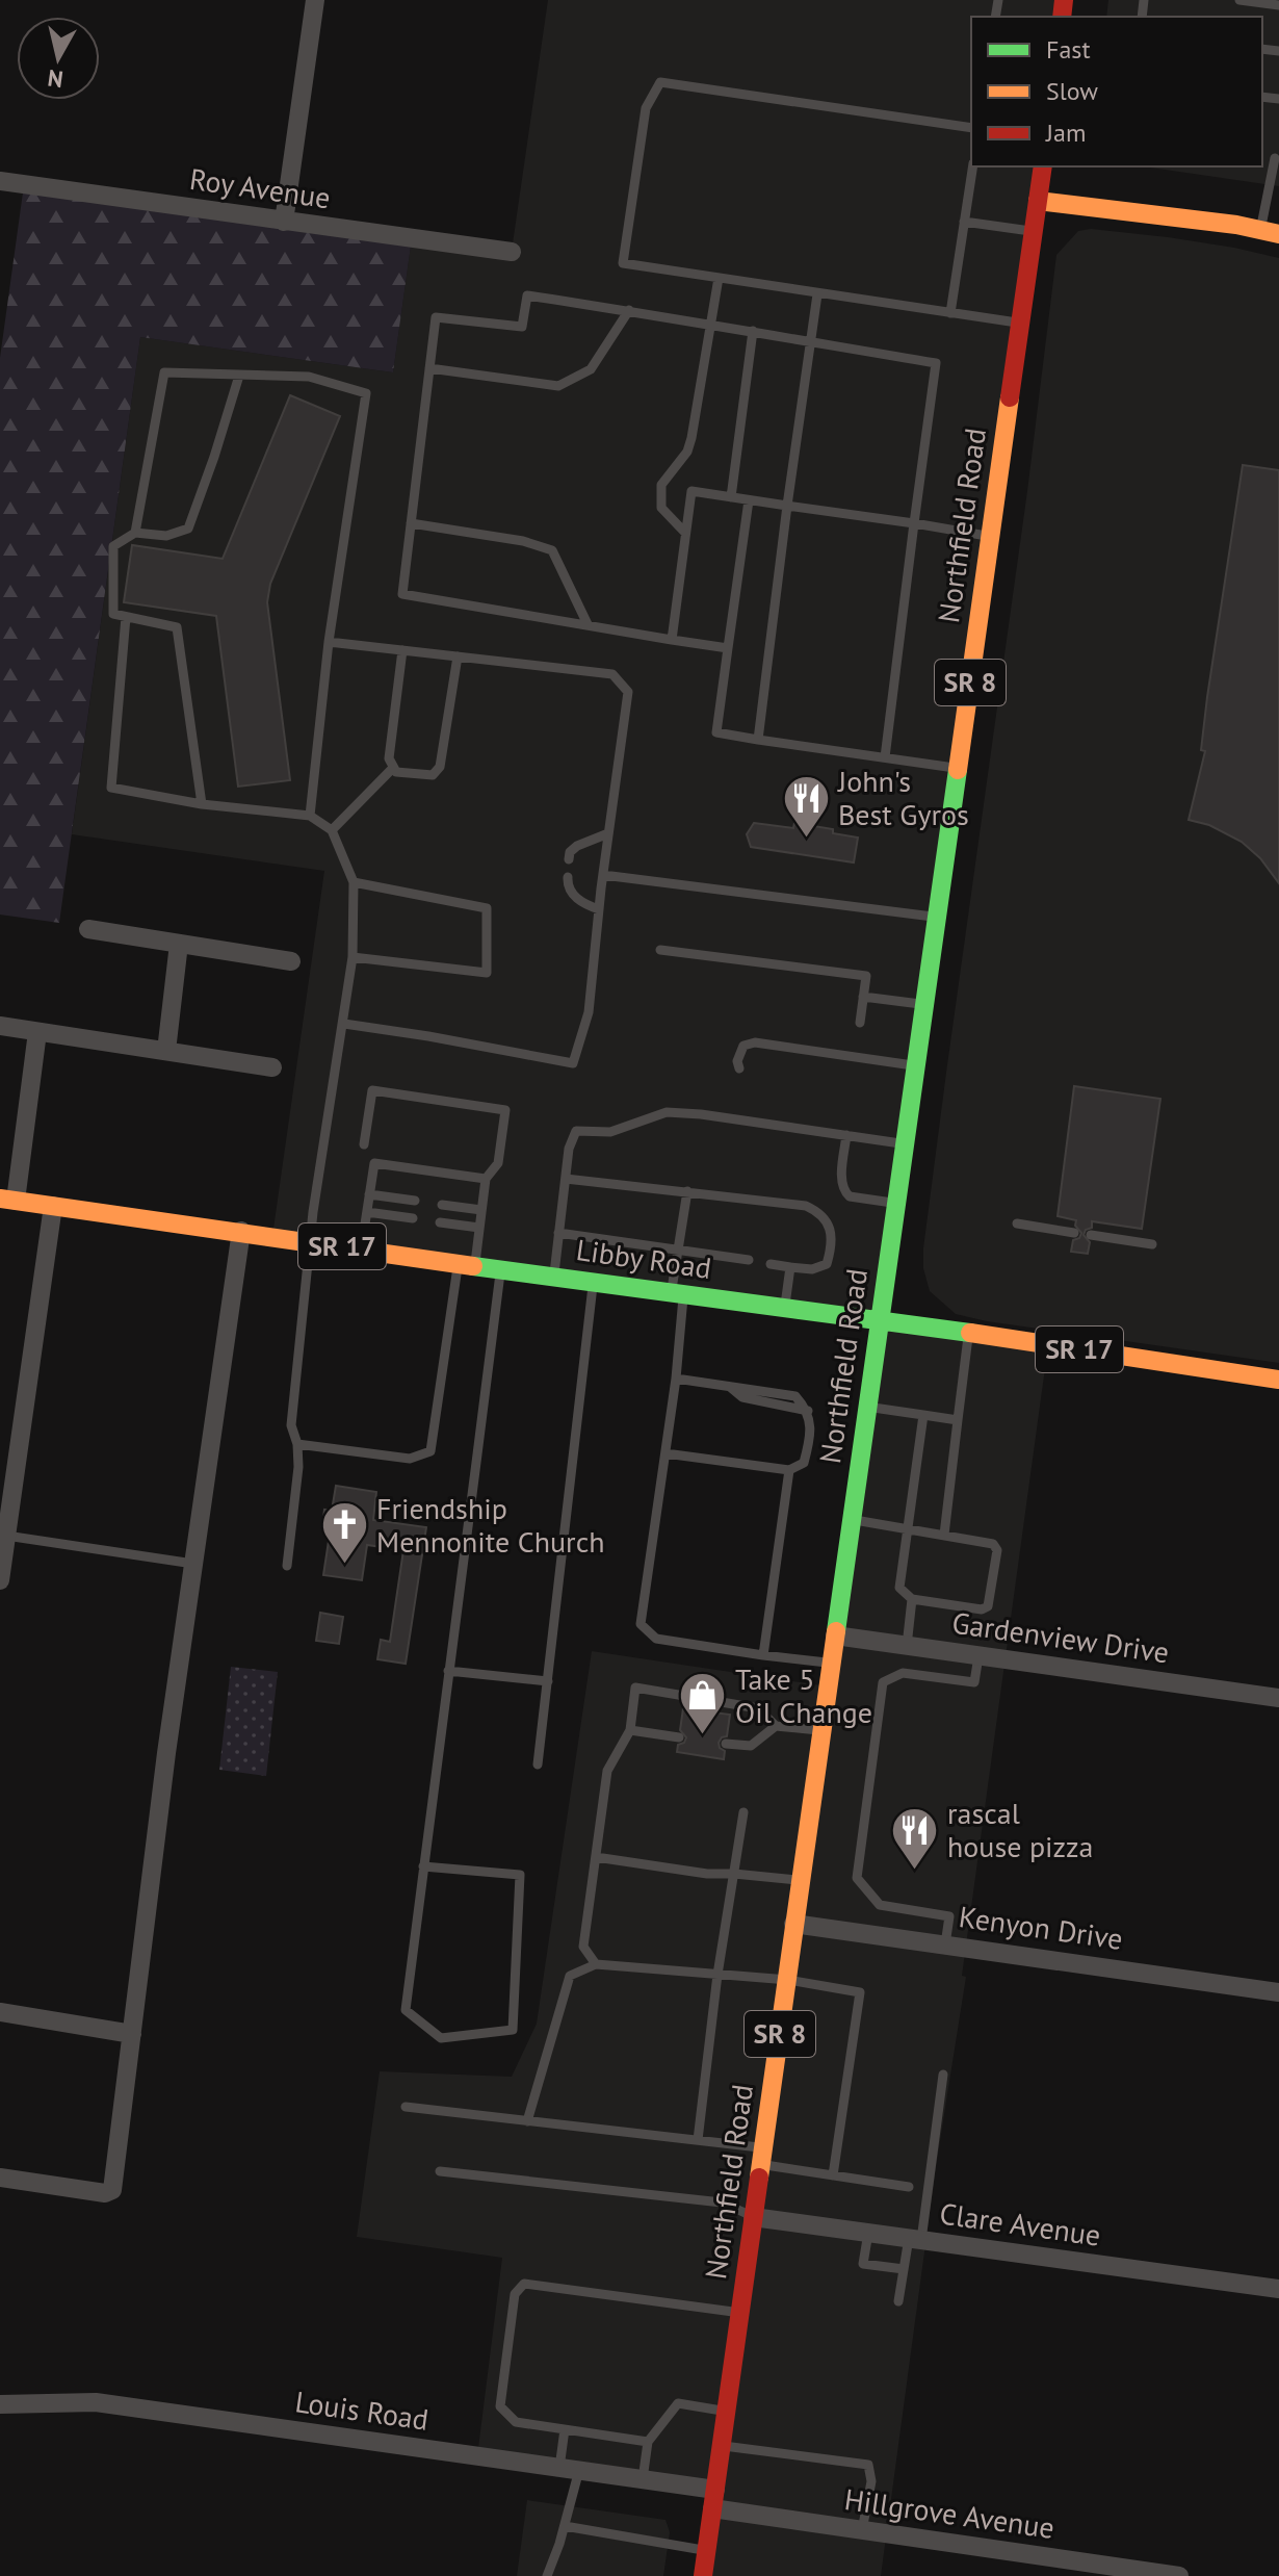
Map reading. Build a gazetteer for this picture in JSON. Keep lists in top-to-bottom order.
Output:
{
  "streets": {
    "main road": [
      "Northfield Road",
      "SR 8",
      "SR 17",
      "Libby Road"
    ],
    "street": [
      "Roy Avenue",
      "Gardenview Drive",
      "Kenyon Drive",
      "Clare Avenue",
      "Louis Road",
      "Hillgrove Avenue"
    ]
  },
  "crossings": [
    ["Northfield Road", "Libby Road"],
    ["Northfield Road", "Gardenview Drive"],
    ["Northfield Road", "Kenyon Drive"],
    ["Northfield Road", "Clare Avenue"],
    ["Northfield Road", "Louis Road"],
    ["Northfield Road", "Hillgrove Avenue"],
    ["Louis Road", "Hillgrove Avenue"]
  ],
  "places": {
    "restaurant": ["John's Best Gyros", "rascal house pizza"],
    "church": ["Friendship Mennonite Church"],
    "shop": ["Take 5 Oil Change"]
  },
  "legend": ["Fast", "Slow", "Jam"],
  "north": "bottom"
}
